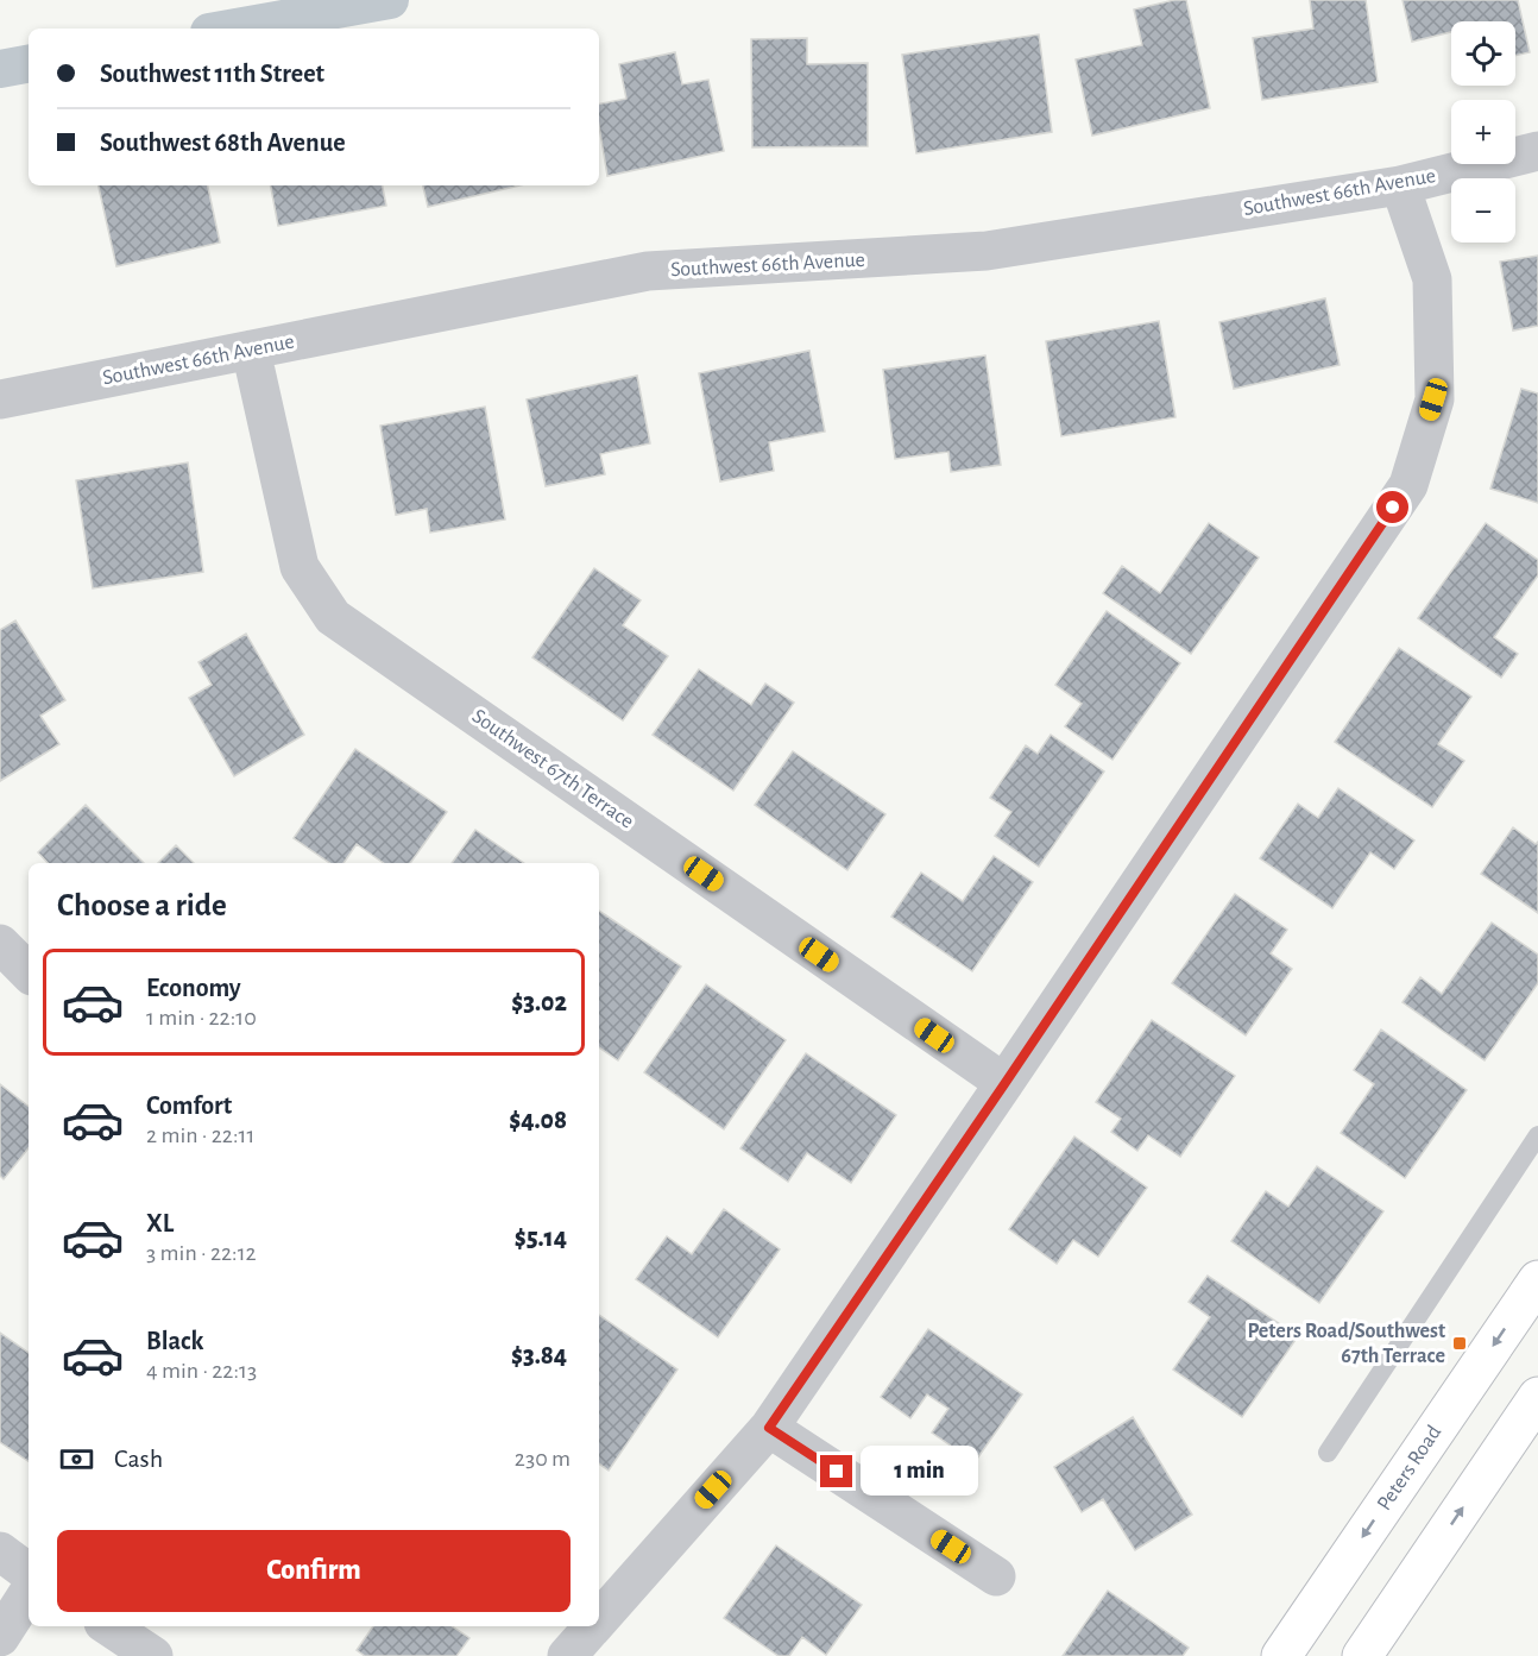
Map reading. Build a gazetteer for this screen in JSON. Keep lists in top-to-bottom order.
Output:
{
  "streets": {
    "main road": ["Peters Road"],
    "street": ["Southwest 66th Avenue", "Southwest 67th Terrace"]
  },
  "crossings": [
    ["Southwest 66th Avenue", "Southwest 67th Terrace"]
  ],
  "places": {
    "transit": ["Peters Road/Southwest 67th Terrace"]
  },
  "page": {
    "map_buttons": ["+", "−"],
    "banner": ["Southwest 11th Street", "Southwest 68th Avenue"],
    "heading": "Choose a ride",
    "list": [
      {
        "name": "Economy",
        "note": "1 min · 22:10",
        "value": "$3.02"
      },
      {
        "name": "Comfort",
        "note": "2 min · 22:11",
        "value": "$4.08"
      },
      {
        "name": "XL",
        "note": "3 min · 22:12",
        "value": "$5.14"
      },
      {
        "name": "Black",
        "note": "4 min · 22:13",
        "value": "$3.84"
      }
    ],
    "pay": ["Cash", "230 m"],
    "bubble": "1 min",
    "buttons": "Confirm"
  }
}
